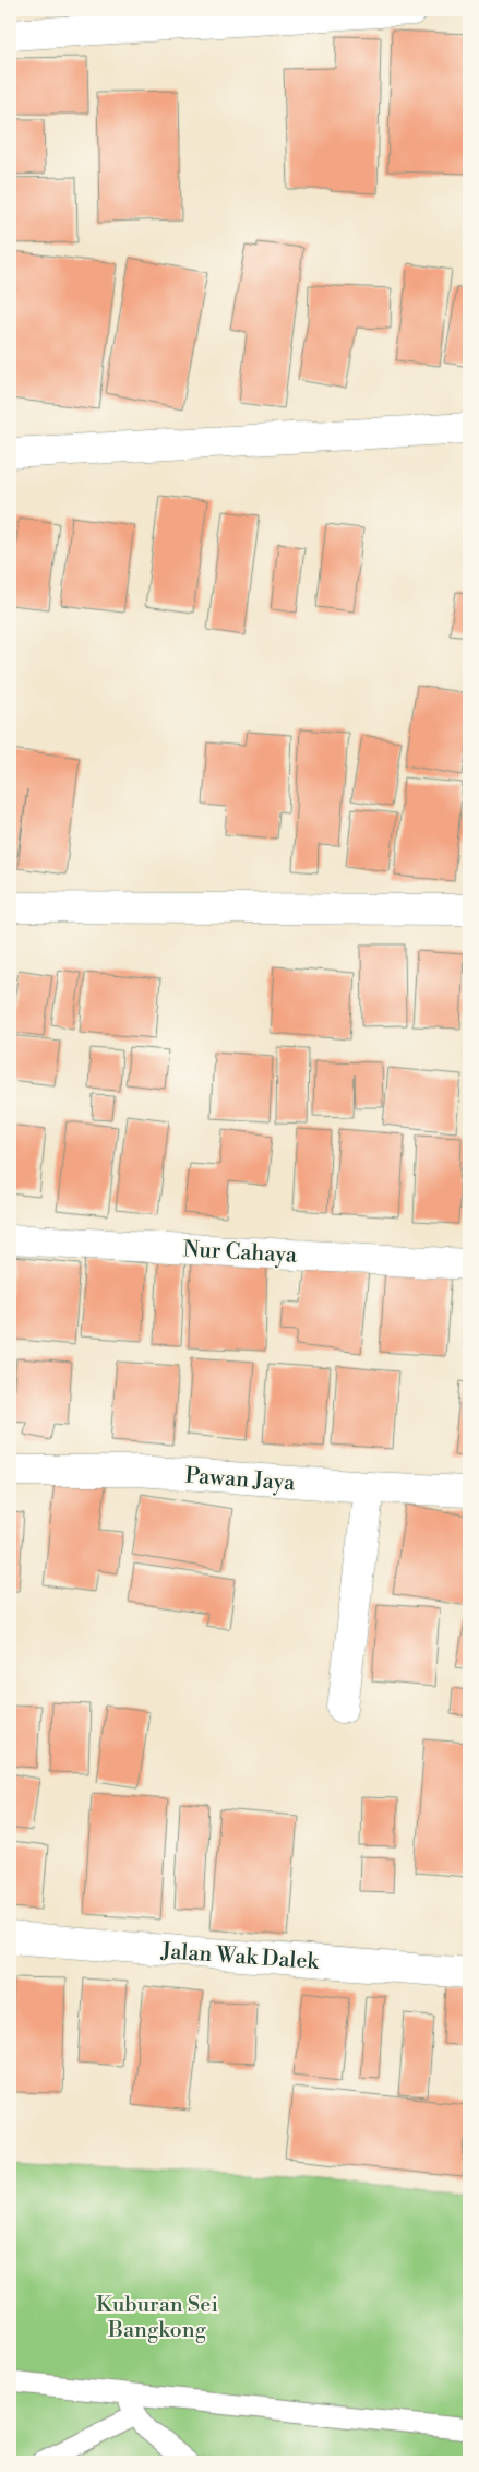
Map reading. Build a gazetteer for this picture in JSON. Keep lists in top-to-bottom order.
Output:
{
  "streets": {
    "street": ["Nur Cahaya", "Pawan Jaya", "Jalan Wak Dalek"]
  },
  "parks": ["Kuburan Sei Bangkong"]
}
